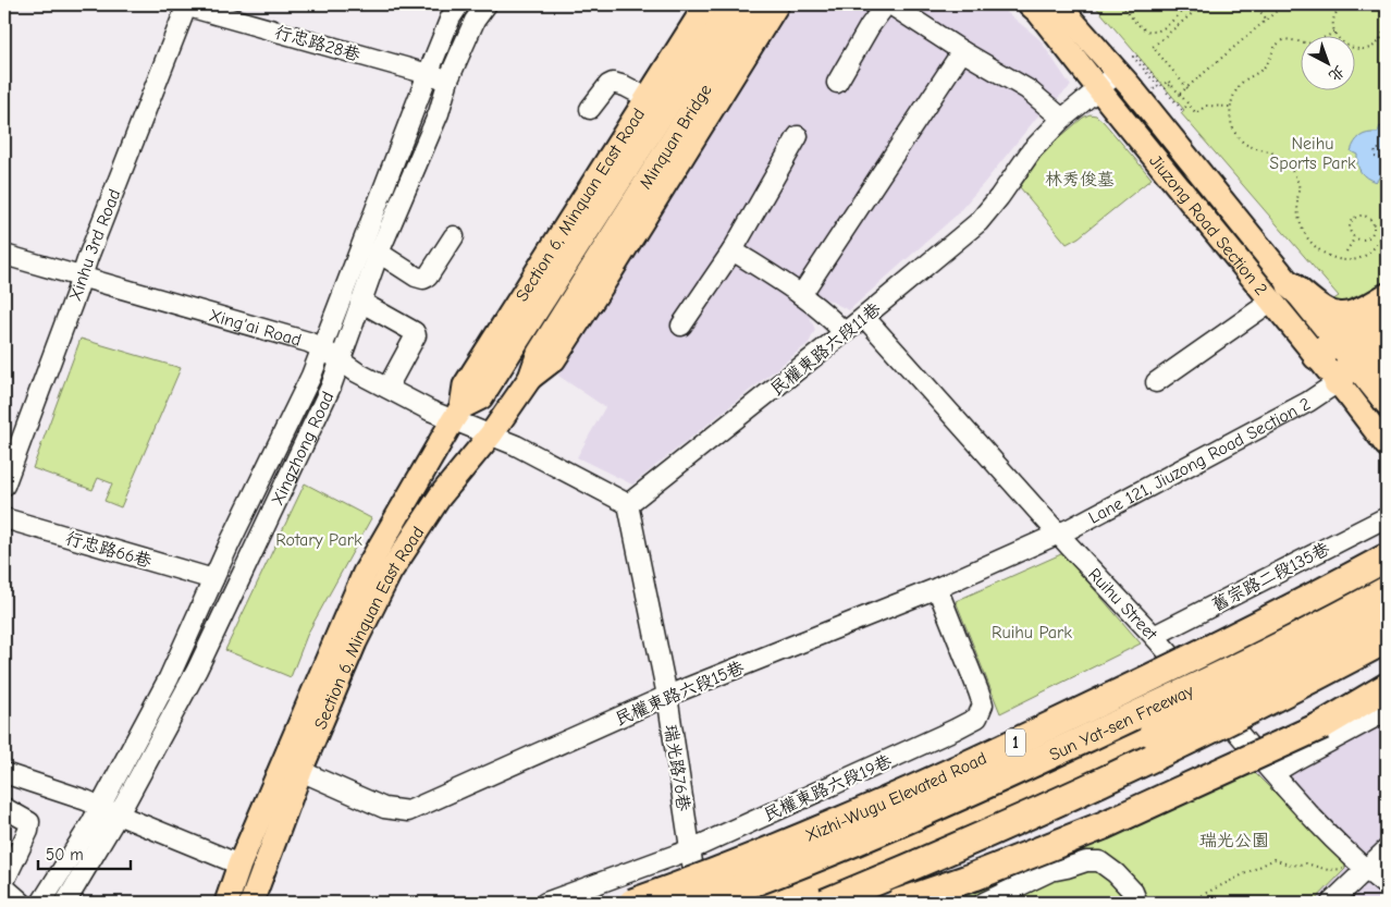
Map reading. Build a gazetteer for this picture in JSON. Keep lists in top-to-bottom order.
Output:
{
  "streets": {
    "highway": ["Sun Yat-sen Freeway", "1", "Xizhi-Wugu Elevated Road"],
    "main road": ["Minquan Bridge", "Section 6, Minquan East Road", "Jiuzong Road Section 2"],
    "street": [
      "行忠路28巷",
      "Xinhu 3rd Road",
      "Xing'ai Road",
      "民權東路六段11巷",
      "Xingzhong Road",
      "Lane 121, Jiuzong Road Section 2",
      "行忠路66巷",
      "舊宗路二段135巷",
      "Ruihu Street",
      "民權東路六段15巷",
      "瑞光路76巷",
      "民權東路六段19巷"
    ]
  },
  "crossings": [
    ["行忠路28巷", "Xinhu 3rd Road"],
    ["行忠路28巷", "Xingzhong Road"],
    ["Minquan Bridge", "Section 6, Minquan East Road"],
    ["Section 6, Minquan East Road", "Xing'ai Road"],
    ["Section 6, Minquan East Road", "民權東路六段15巷"],
    ["Jiuzong Road Section 2", "民權東路六段11巷"],
    ["Jiuzong Road Section 2", "Lane 121, Jiuzong Road Section 2"],
    ["Xinhu 3rd Road", "Xing'ai Road"],
    ["Xing'ai Road", "Xingzhong Road"],
    ["民權東路六段11巷", "Ruihu Street"],
    ["民權東路六段11巷", "瑞光路76巷"],
    ["Xingzhong Road", "行忠路66巷"],
    ["Lane 121, Jiuzong Road Section 2", "Ruihu Street"],
    ["Lane 121, Jiuzong Road Section 2", "民權東路六段15巷"],
    ["舊宗路二段135巷", "Ruihu Street"],
    ["Ruihu Street", "民權東路六段15巷"],
    ["民權東路六段15巷", "瑞光路76巷"],
    ["民權東路六段15巷", "民權東路六段19巷"],
    ["Sun Yat-sen Freeway", "瑞光路76巷"],
    ["瑞光路76巷", "民權東路六段19巷"]
  ],
  "parks": [
    "Neihu Sports Park",
    "林秀俊墓",
    "Rotary Park",
    "Ruihu Park",
    "瑞光公園"
  ],
  "scale_bar": "50 m",
  "north": "bottom right"
}
